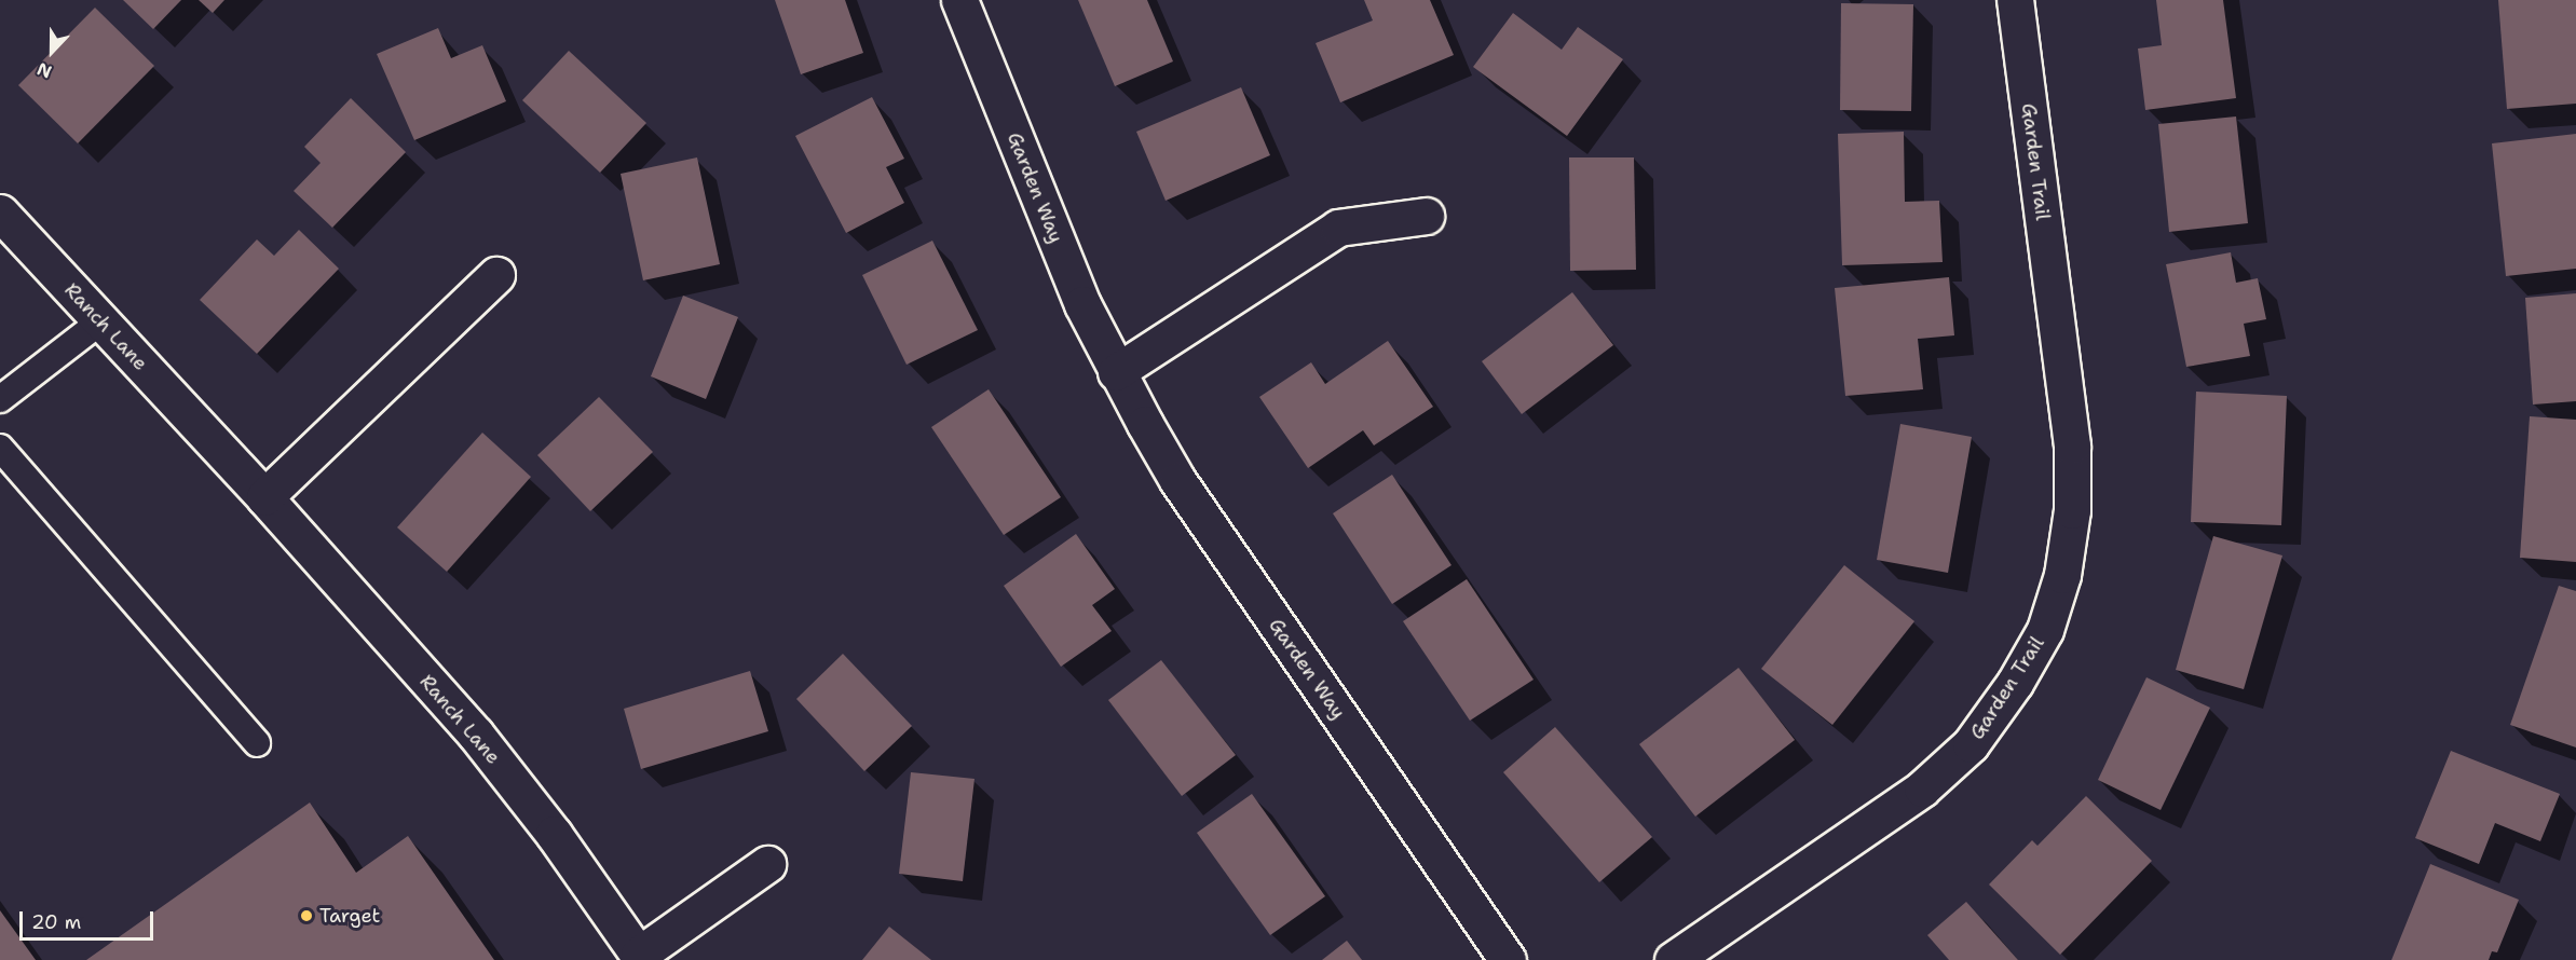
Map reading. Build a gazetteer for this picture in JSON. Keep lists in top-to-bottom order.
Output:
{
  "streets": {
    "street": ["Garden Trail", "Garden Way", "Ranch Lane"]
  },
  "places": ["Target"],
  "scale_bar": "20 m",
  "north": "bottom"
}
